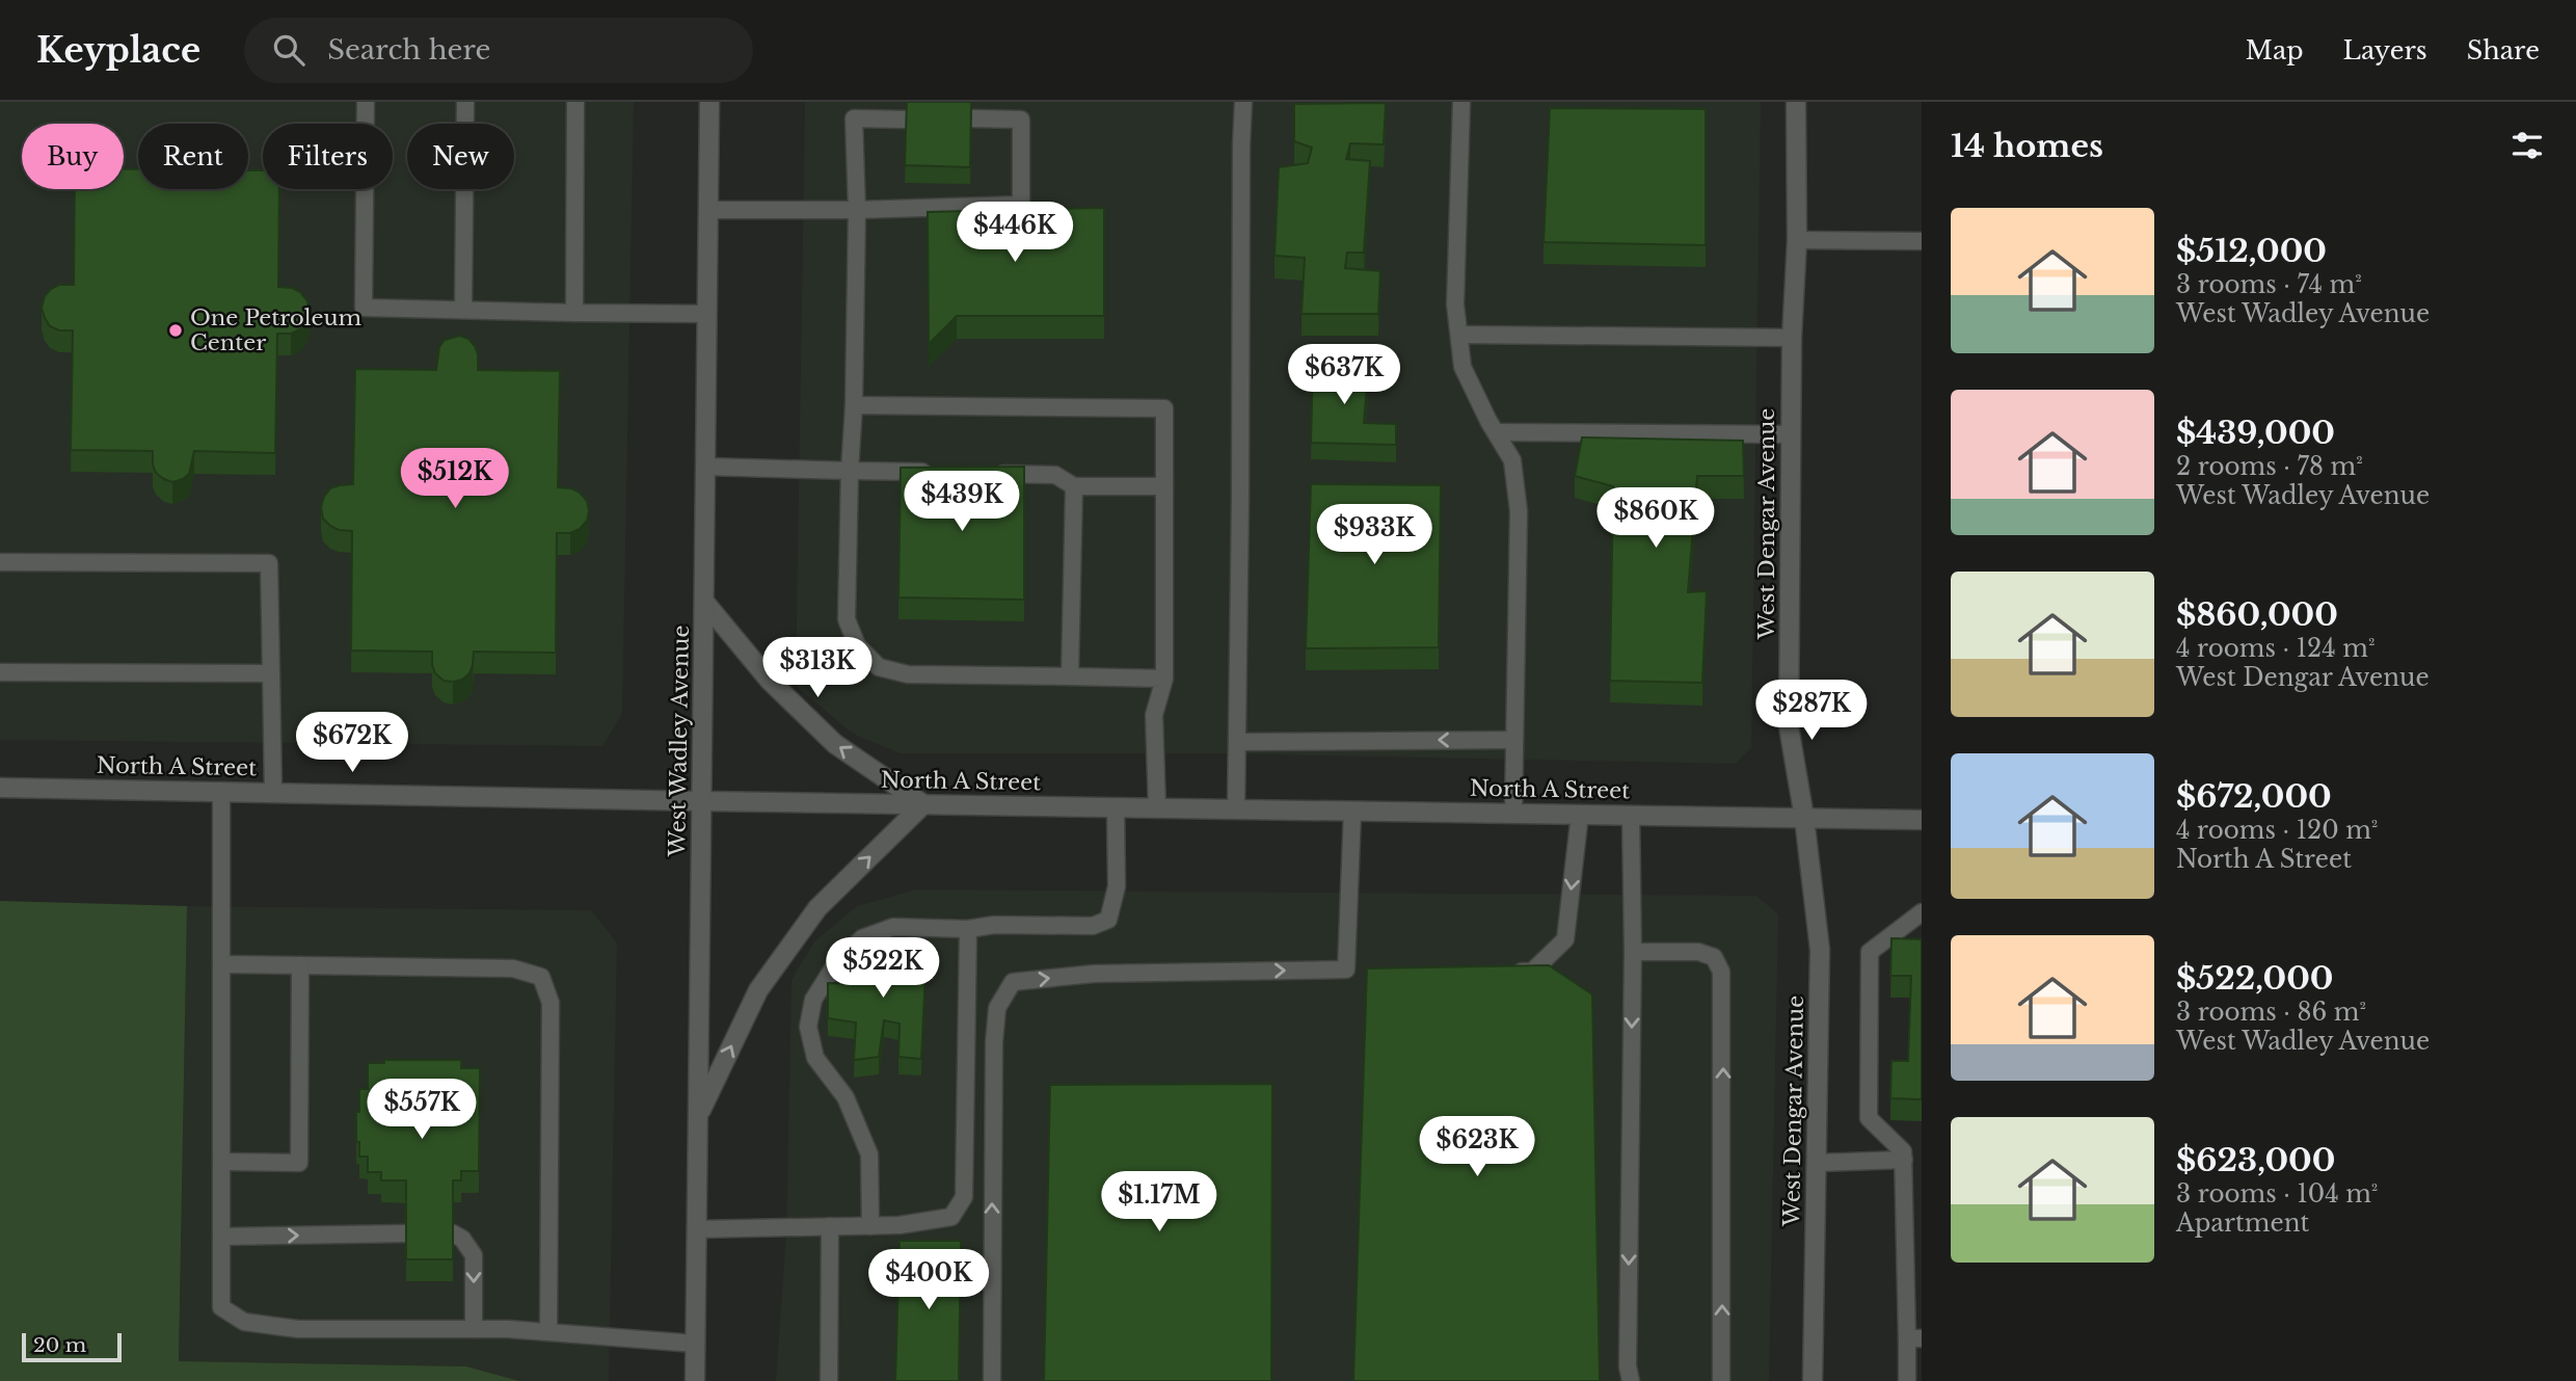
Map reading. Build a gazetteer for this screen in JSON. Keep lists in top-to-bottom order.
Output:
{
  "streets": {
    "main road": ["West Dengar Avenue", "West Wadley Avenue", "North A Street"]
  },
  "crossings": [
    ["West Dengar Avenue", "North A Street"],
    ["West Wadley Avenue", "North A Street"]
  ],
  "places": ["One Petroleum Center"],
  "scale_bar": "20 m",
  "page": {
    "header": "Keyplace",
    "search": "Search here",
    "nav": ["Map", "Layers", "Share"],
    "heading": "14 homes",
    "chip": [
      "Buy",
      "Rent",
      "Filters",
      "New"
    ],
    "list": [
      {
        "name": "$512,000",
        "note": "3 rooms · 74 m² · West Wadley Avenue"
      },
      {
        "name": "$439,000",
        "note": "2 rooms · 78 m² · West Wadley Avenue"
      },
      {
        "name": "$860,000",
        "note": "4 rooms · 124 m² · West Dengar Avenue"
      },
      {
        "name": "$672,000",
        "note": "4 rooms · 120 m² · North A Street"
      },
      {
        "name": "$522,000",
        "note": "3 rooms · 86 m² · West Wadley Avenue"
      },
      {
        "name": "$623,000",
        "note": "3 rooms · 104 m² · Apartment"
      }
    ],
    "price": [
      "$446K",
      "$637K",
      "$512K",
      "$439K",
      "$860K",
      "$933K",
      "$313K",
      "$287K",
      "$672K",
      "$522K",
      "$557K",
      "$623K",
      "$1.17M",
      "$400K"
    ],
    "scale": "20 m"
  }
}
